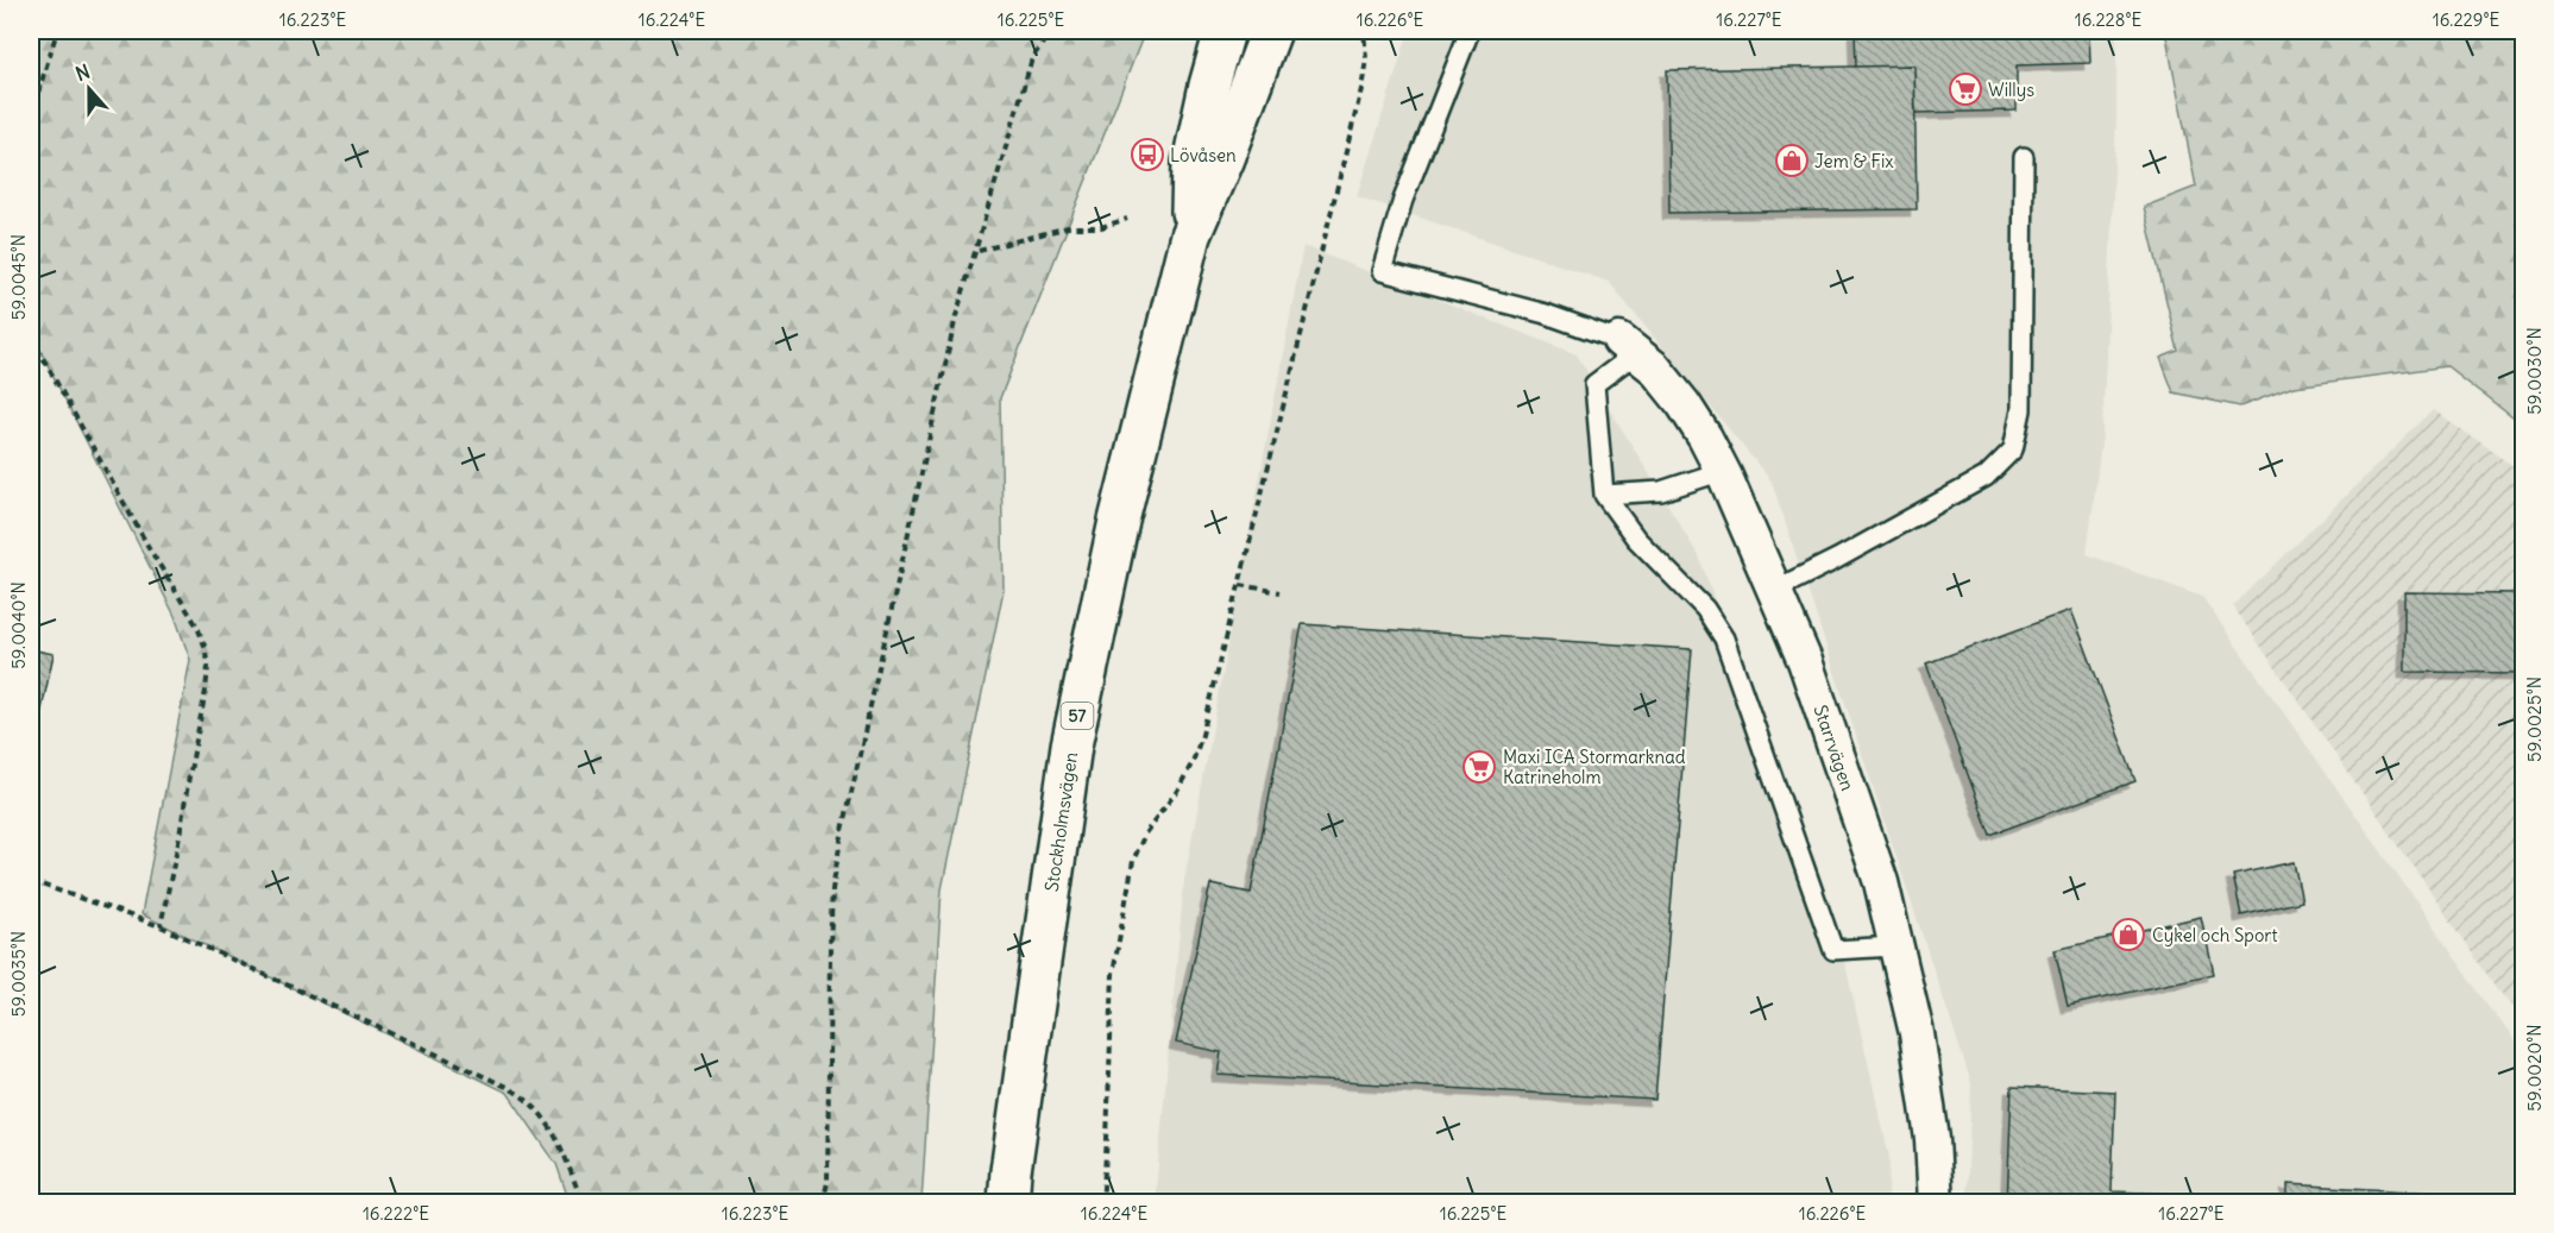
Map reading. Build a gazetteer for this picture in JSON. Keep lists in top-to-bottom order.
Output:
{
  "streets": {
    "main road": ["57", "Stockholmsvägen"],
    "street": ["Starrvägen"]
  },
  "places": {
    "supermarket": ["Willys", "Maxi ICA Stormarknad Katrineholm"],
    "bus stop": ["Lövåsen"],
    "shop": ["Jem & Fix", "Cykel och Sport"]
  },
  "north": "top",
  "coordinates": [
    "16.223°E",
    "16.224°E",
    "16.225°E",
    "16.226°E",
    "16.227°E",
    "16.228°E",
    "16.229°E",
    "59.0045°N",
    "59.0030°N",
    "59.0040°N",
    "59.0025°N",
    "59.0035°N",
    "59.0020°N",
    "16.222°E"
  ]
}
